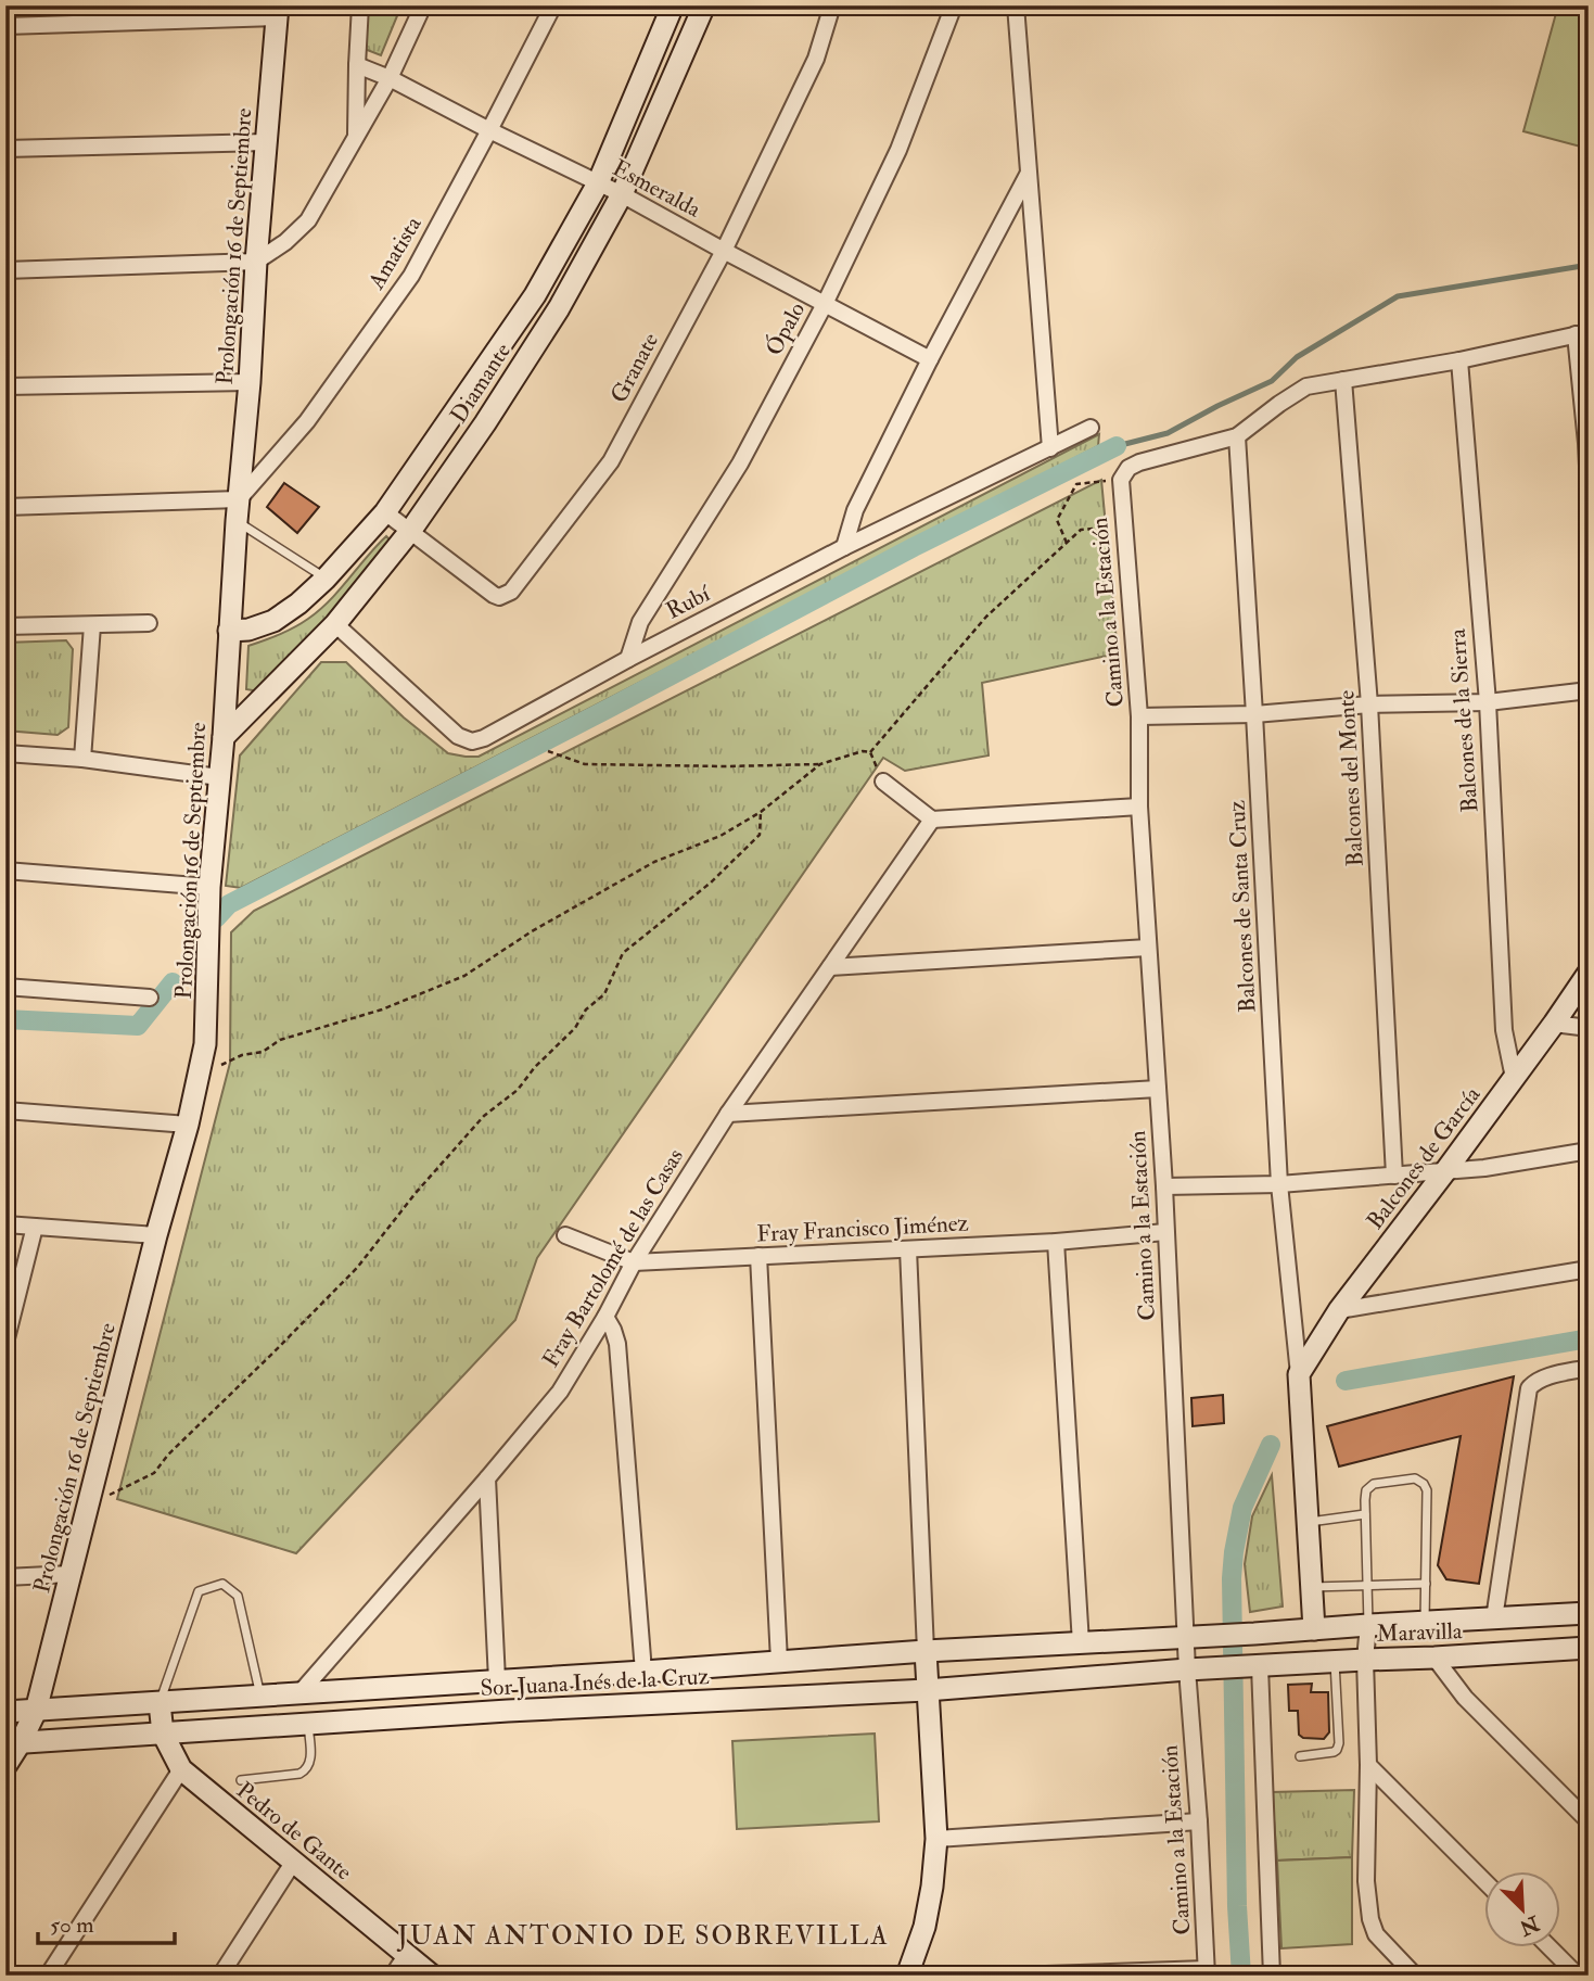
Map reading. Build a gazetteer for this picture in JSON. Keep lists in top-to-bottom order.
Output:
{
  "streets": {
    "street": [
      "Esmeralda",
      "Prolongación 16 de Septiembre",
      "Amatista",
      "Ópalo",
      "Granate",
      "Diamante",
      "Rubí",
      "Camino a la Estación",
      "Balcones de la Sierra",
      "Balcones del Monte",
      "Balcones de Santa Cruz",
      "Balcones de García",
      "Fray Francisco Jiménez",
      "Fray Bartolomé de las Casas",
      "Maravilla",
      "Sor Juana Inés de la Cruz",
      "Pedro de Gante"
    ]
  },
  "crossings": [
    ["Esmeralda", "Amatista"],
    ["Esmeralda", "Ópalo"],
    ["Esmeralda", "Granate"],
    ["Esmeralda", "Diamante"],
    ["Prolongación 16 de Septiembre", "Amatista"],
    ["Prolongación 16 de Septiembre", "Diamante"],
    ["Prolongación 16 de Septiembre", "Sor Juana Inés de la Cruz"],
    ["Ópalo", "Rubí"],
    ["Granate", "Diamante"],
    ["Diamante", "Rubí"],
    ["Camino a la Estación", "Fray Francisco Jiménez"],
    ["Camino a la Estación", "Maravilla"],
    ["Camino a la Estación", "Sor Juana Inés de la Cruz"],
    ["Balcones de la Sierra", "Balcones de García"],
    ["Balcones de Santa Cruz", "Balcones de García"],
    ["Fray Francisco Jiménez", "Fray Bartolomé de las Casas"],
    ["Fray Bartolomé de las Casas", "Sor Juana Inés de la Cruz"],
    ["Maravilla", "Sor Juana Inés de la Cruz"],
    ["Sor Juana Inés de la Cruz", "Pedro de Gante"]
  ],
  "districts": ["JUAN ANTONIO DE SOBREVILLA"],
  "scale_bar": "50 m",
  "north": "bottom right"
}
